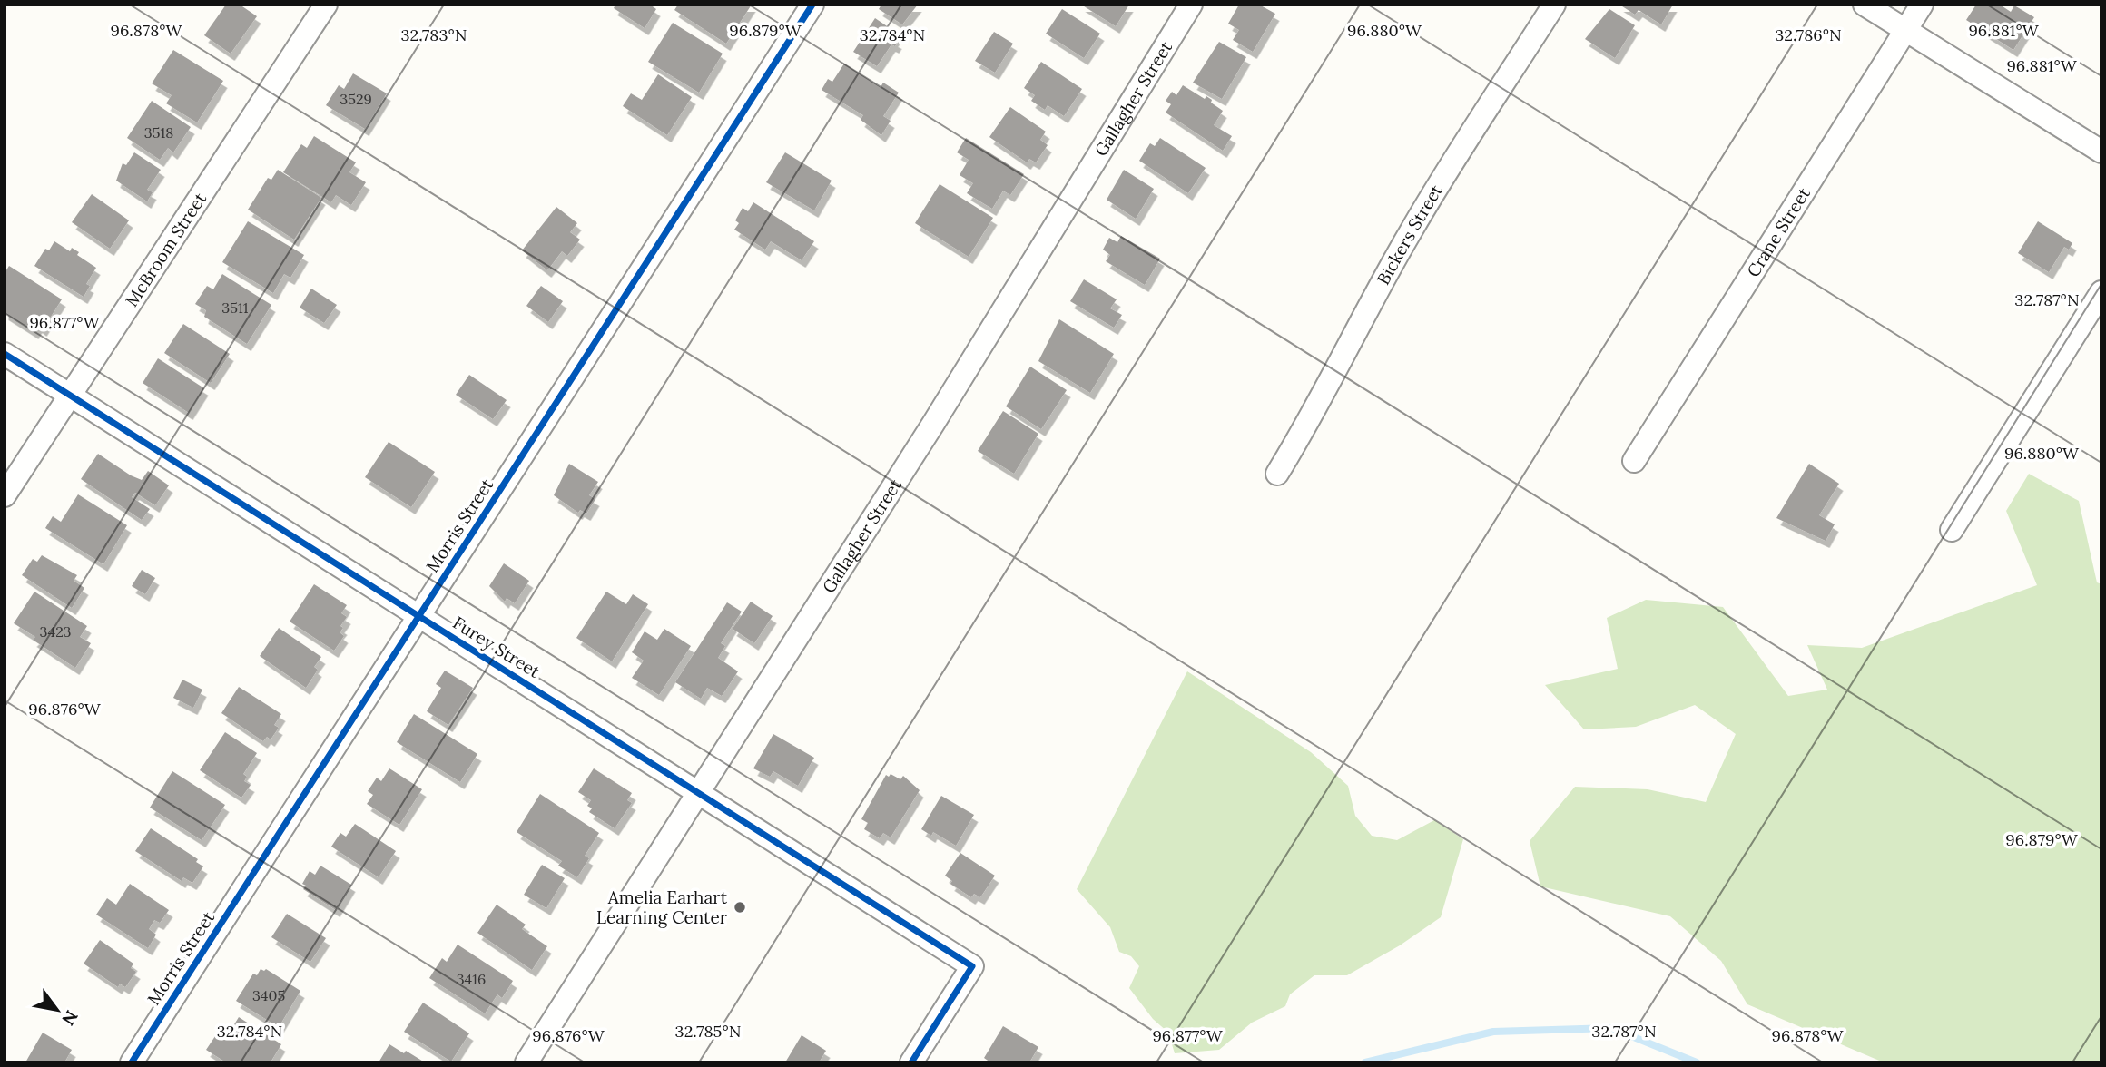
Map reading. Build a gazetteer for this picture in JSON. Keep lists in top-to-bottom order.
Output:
{
  "streets": {
    "street": [
      "Gallagher Street",
      "Crane Street",
      "Bickers Street",
      "McBroom Street",
      "Morris Street",
      "Furey Street"
    ]
  },
  "crossings": [
    ["Gallagher Street", "Furey Street"],
    ["McBroom Street", "Furey Street"],
    ["Morris Street", "Furey Street"]
  ],
  "places": ["Amelia Earhart Learning Center"],
  "house_numbers": [
    "3529",
    "3518",
    "3511",
    "3423",
    "3416",
    "3405"
  ],
  "north": "bottom right",
  "coordinates": [
    "96.878°W",
    "96.879°W",
    "96.880°W",
    "96.881°W",
    "32.783°N",
    "32.784°N",
    "32.786°N",
    "32.787°N",
    "96.877°W",
    "96.876°W",
    "32.785°N"
  ]
}
